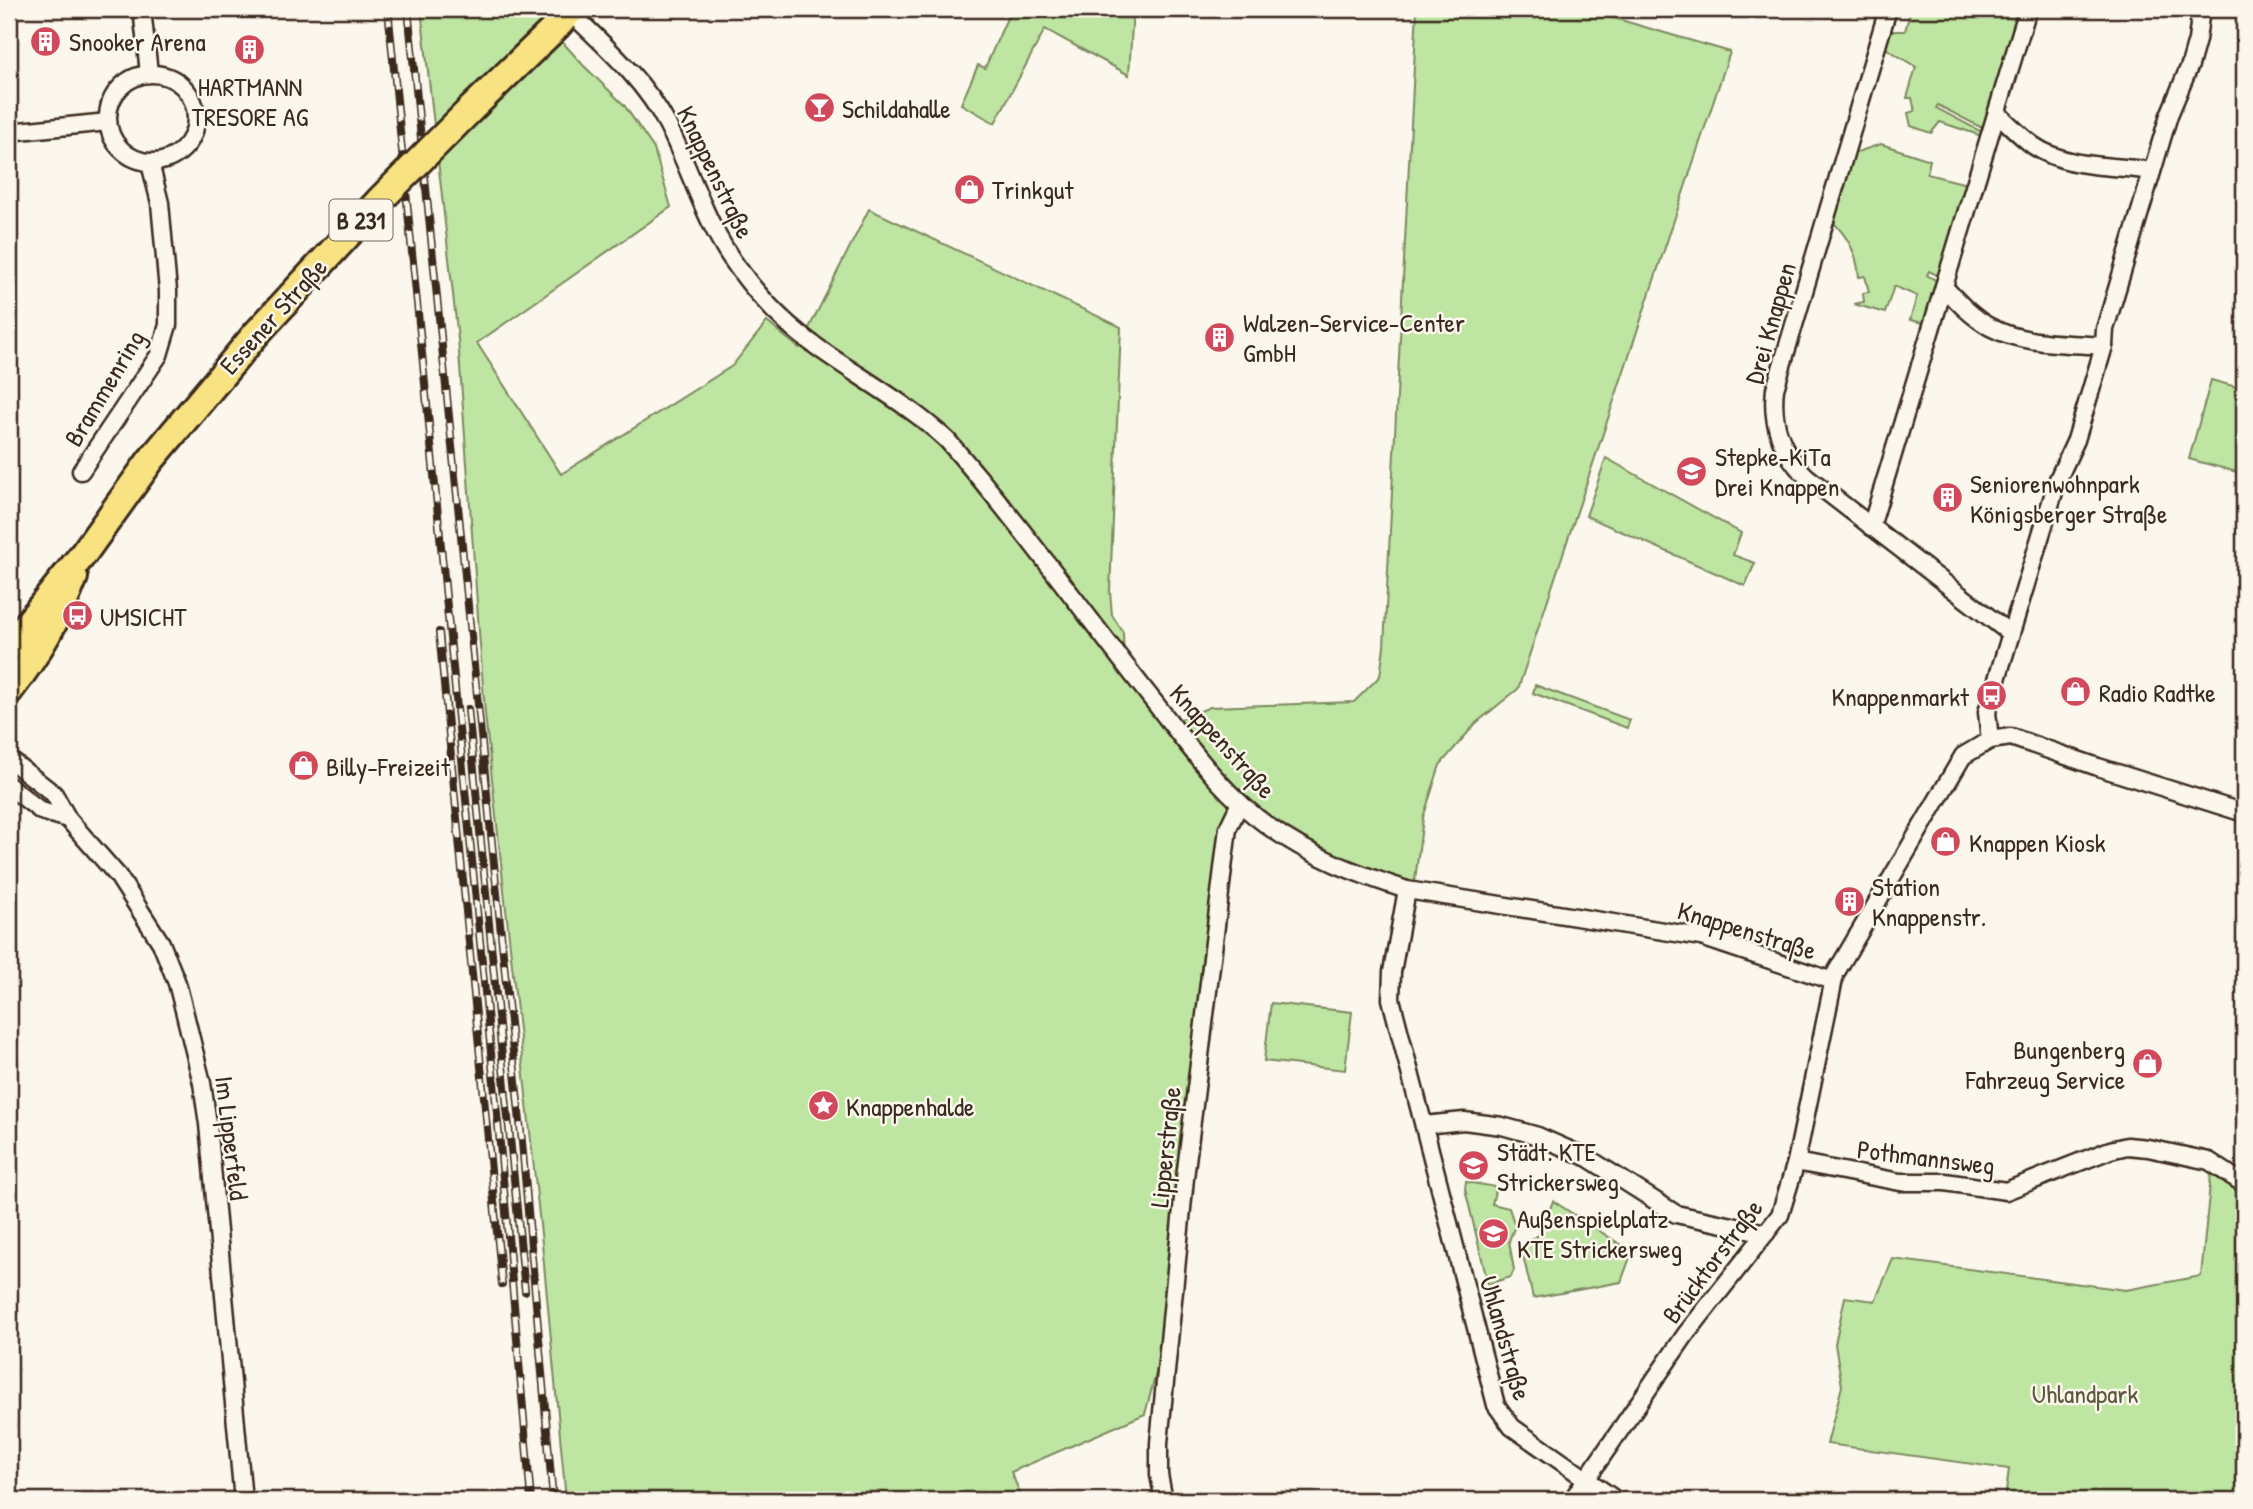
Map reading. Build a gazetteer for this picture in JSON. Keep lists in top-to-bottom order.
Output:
{
  "streets": {
    "main road": ["B 231", "Essener Straße"],
    "street": [
      "Knappenstraße",
      "Drei Knappen",
      "Brammenring",
      "Im Lipperfeld",
      "Lipperstraße",
      "Pothmannsweg",
      "Brücktorstraße",
      "Uhlandstraße"
    ]
  },
  "crossings": [
    ["Knappenstraße", "Essener Straße"],
    ["Knappenstraße", "Lipperstraße"],
    ["Knappenstraße", "Brücktorstraße"],
    ["Knappenstraße", "Uhlandstraße"],
    ["Pothmannsweg", "Brücktorstraße"],
    ["Brücktorstraße", "Uhlandstraße"]
  ],
  "parks": ["Uhlandpark"],
  "places": {
    "building": [
      "Snooker Arena",
      "HARTMANN TRESORE AG",
      "Walzen-Service-Center GmbH",
      "Seniorenwohnpark Königsberger Straße",
      "Station Knappenstr."
    ],
    "bar": ["Schildahalle"],
    "shop": [
      "Trinkgut",
      "Radio Radtke",
      "Billy-Freizeit",
      "Knappen Kiosk",
      "Bungenberg Fahrzeug Service"
    ],
    "school or university": ["Stepke-KiTa Drei Knappen", "Städt. KTE Strickersweg", "Außenspielplatz KTE Strickersweg"],
    "bus stop": ["UMSICHT", "Knappenmarkt"],
    "place": ["Knappenhalde"]
  }
}
